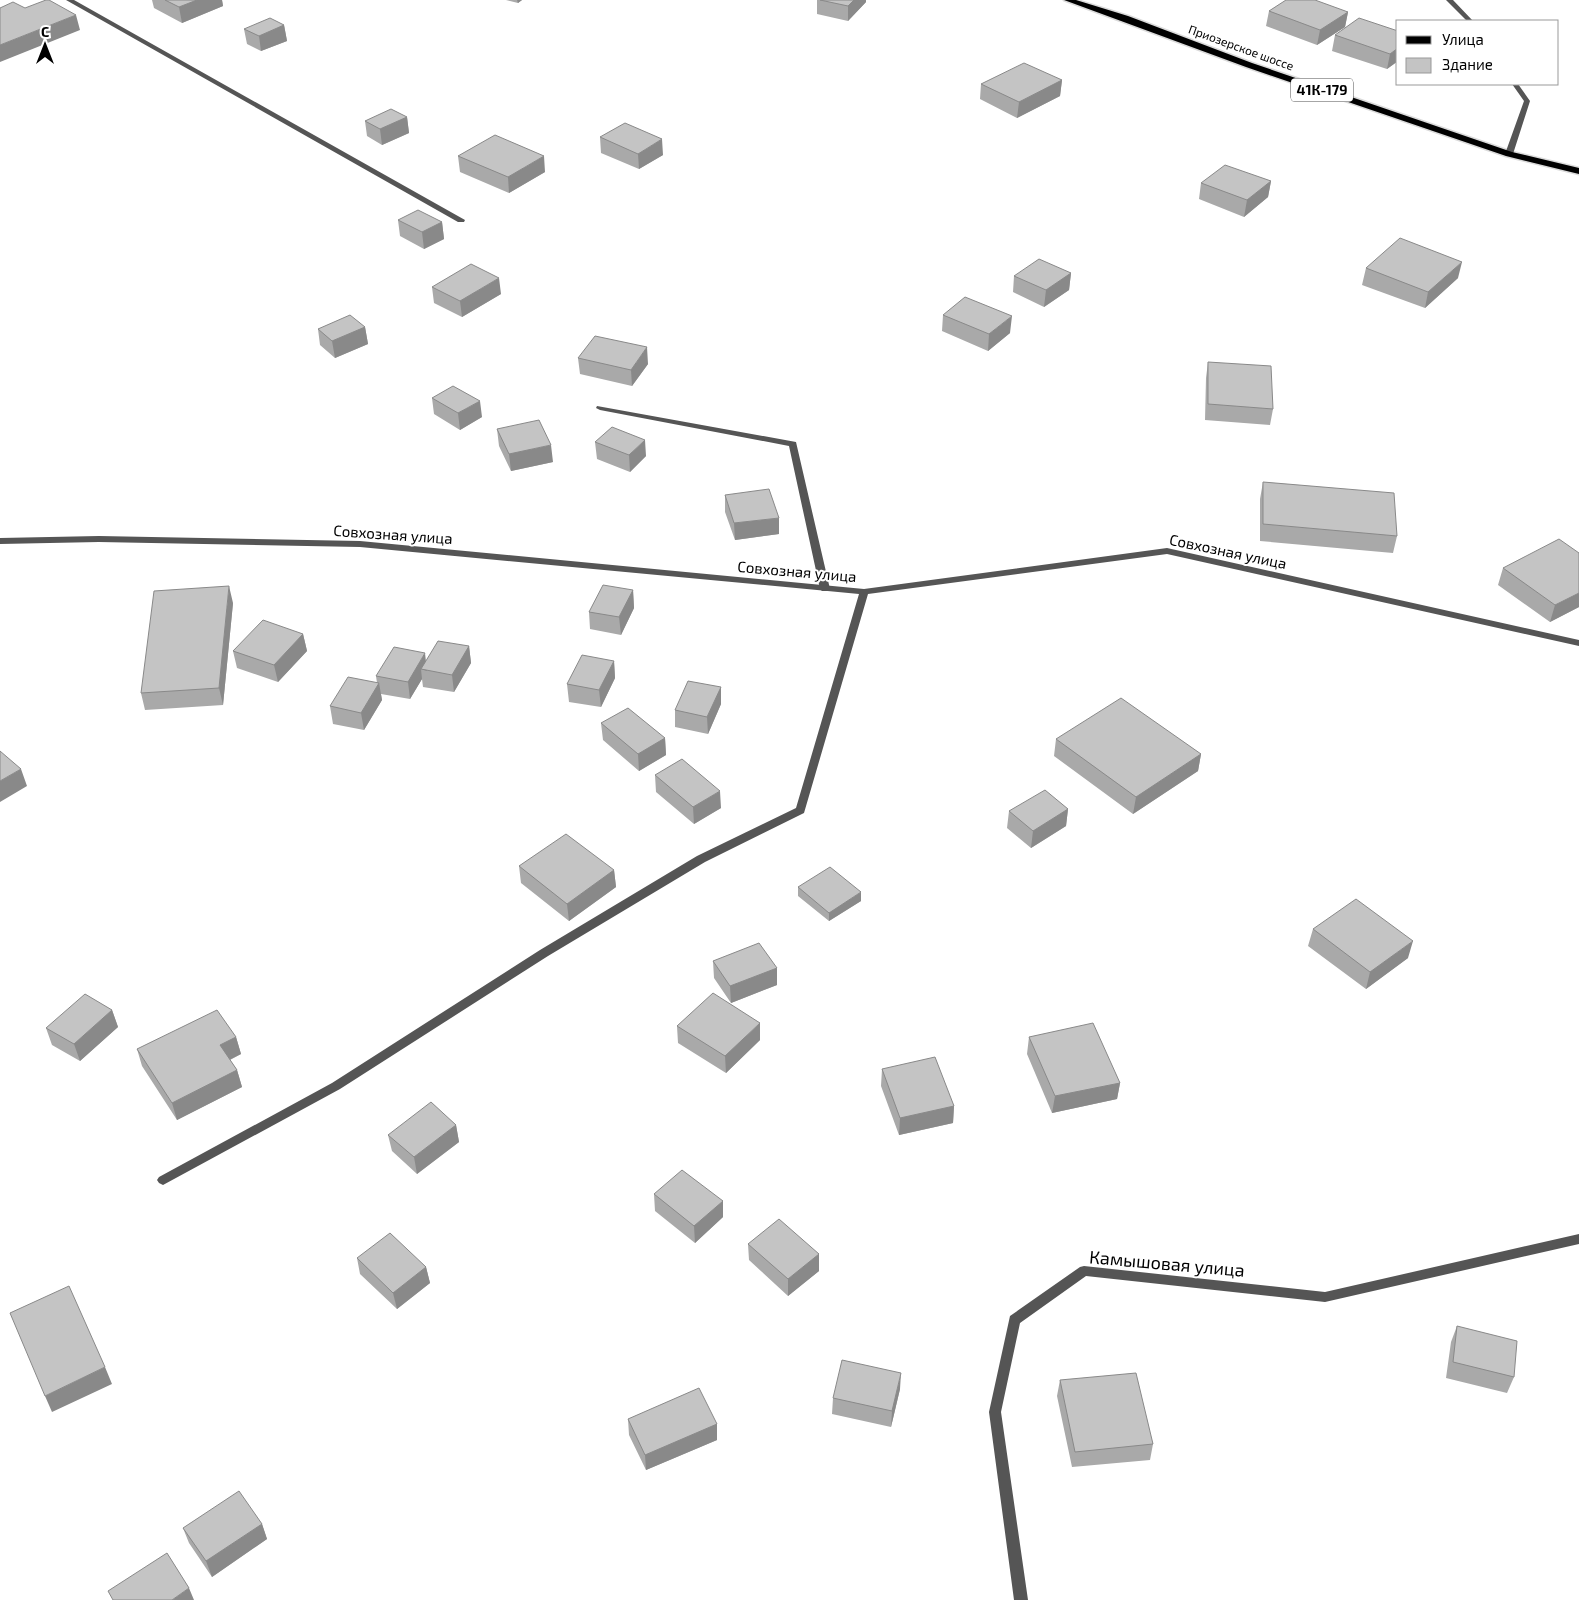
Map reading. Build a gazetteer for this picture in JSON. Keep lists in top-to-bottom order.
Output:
{
  "streets": {
    "main road": ["Приозерское шоссе", "41К-179"],
    "street": ["Совхозная улица", "Камышовая улица"]
  },
  "legend": ["Улица", "Здание"],
  "north": "top"
}
